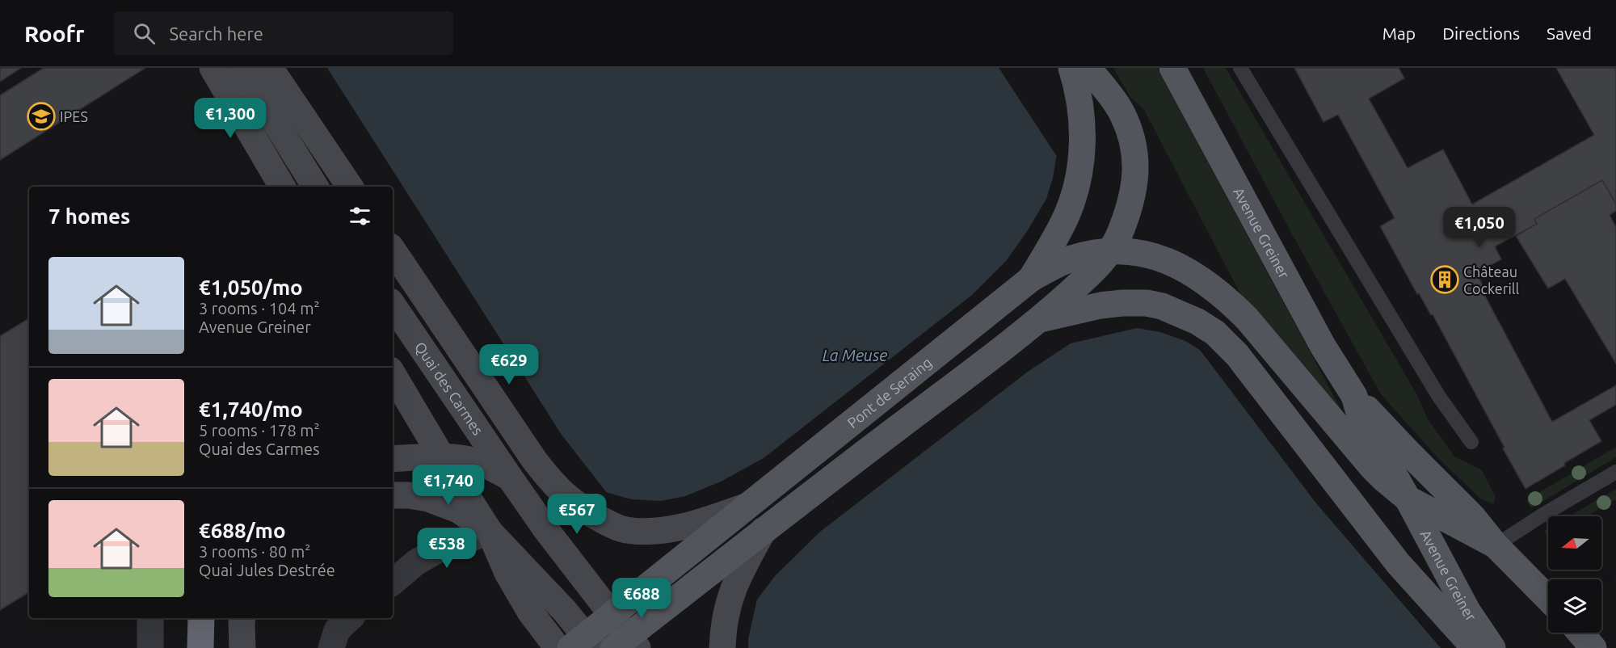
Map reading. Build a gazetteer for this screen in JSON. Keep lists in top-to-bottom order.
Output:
{
  "streets": {
    "main road": ["Avenue Greiner", "Quai des Carmes", "Pont de Seraing"]
  },
  "crossings": [
    ["Quai des Carmes", "Pont de Seraing"]
  ],
  "water": ["La Meuse"],
  "places": {
    "school or university": ["IPES"],
    "building": ["Château Cockerill"]
  },
  "north": "left",
  "page": {
    "header": "Roofr",
    "search": "Search here",
    "nav": ["Map", "Directions", "Saved"],
    "price": [
      "€1,300",
      "€1,050",
      "€629",
      "€1,740",
      "€567",
      "€538",
      "€688"
    ],
    "heading": "7 homes",
    "list": [
      {
        "name": "€1,050/mo",
        "note": "3 rooms · 104 m² · Avenue Greiner"
      },
      {
        "name": "€1,740/mo",
        "note": "5 rooms · 178 m² · Quai des Carmes"
      },
      {
        "name": "€688/mo",
        "note": "3 rooms · 80 m² · Quai Jules Destrée"
      }
    ]
  }
}
